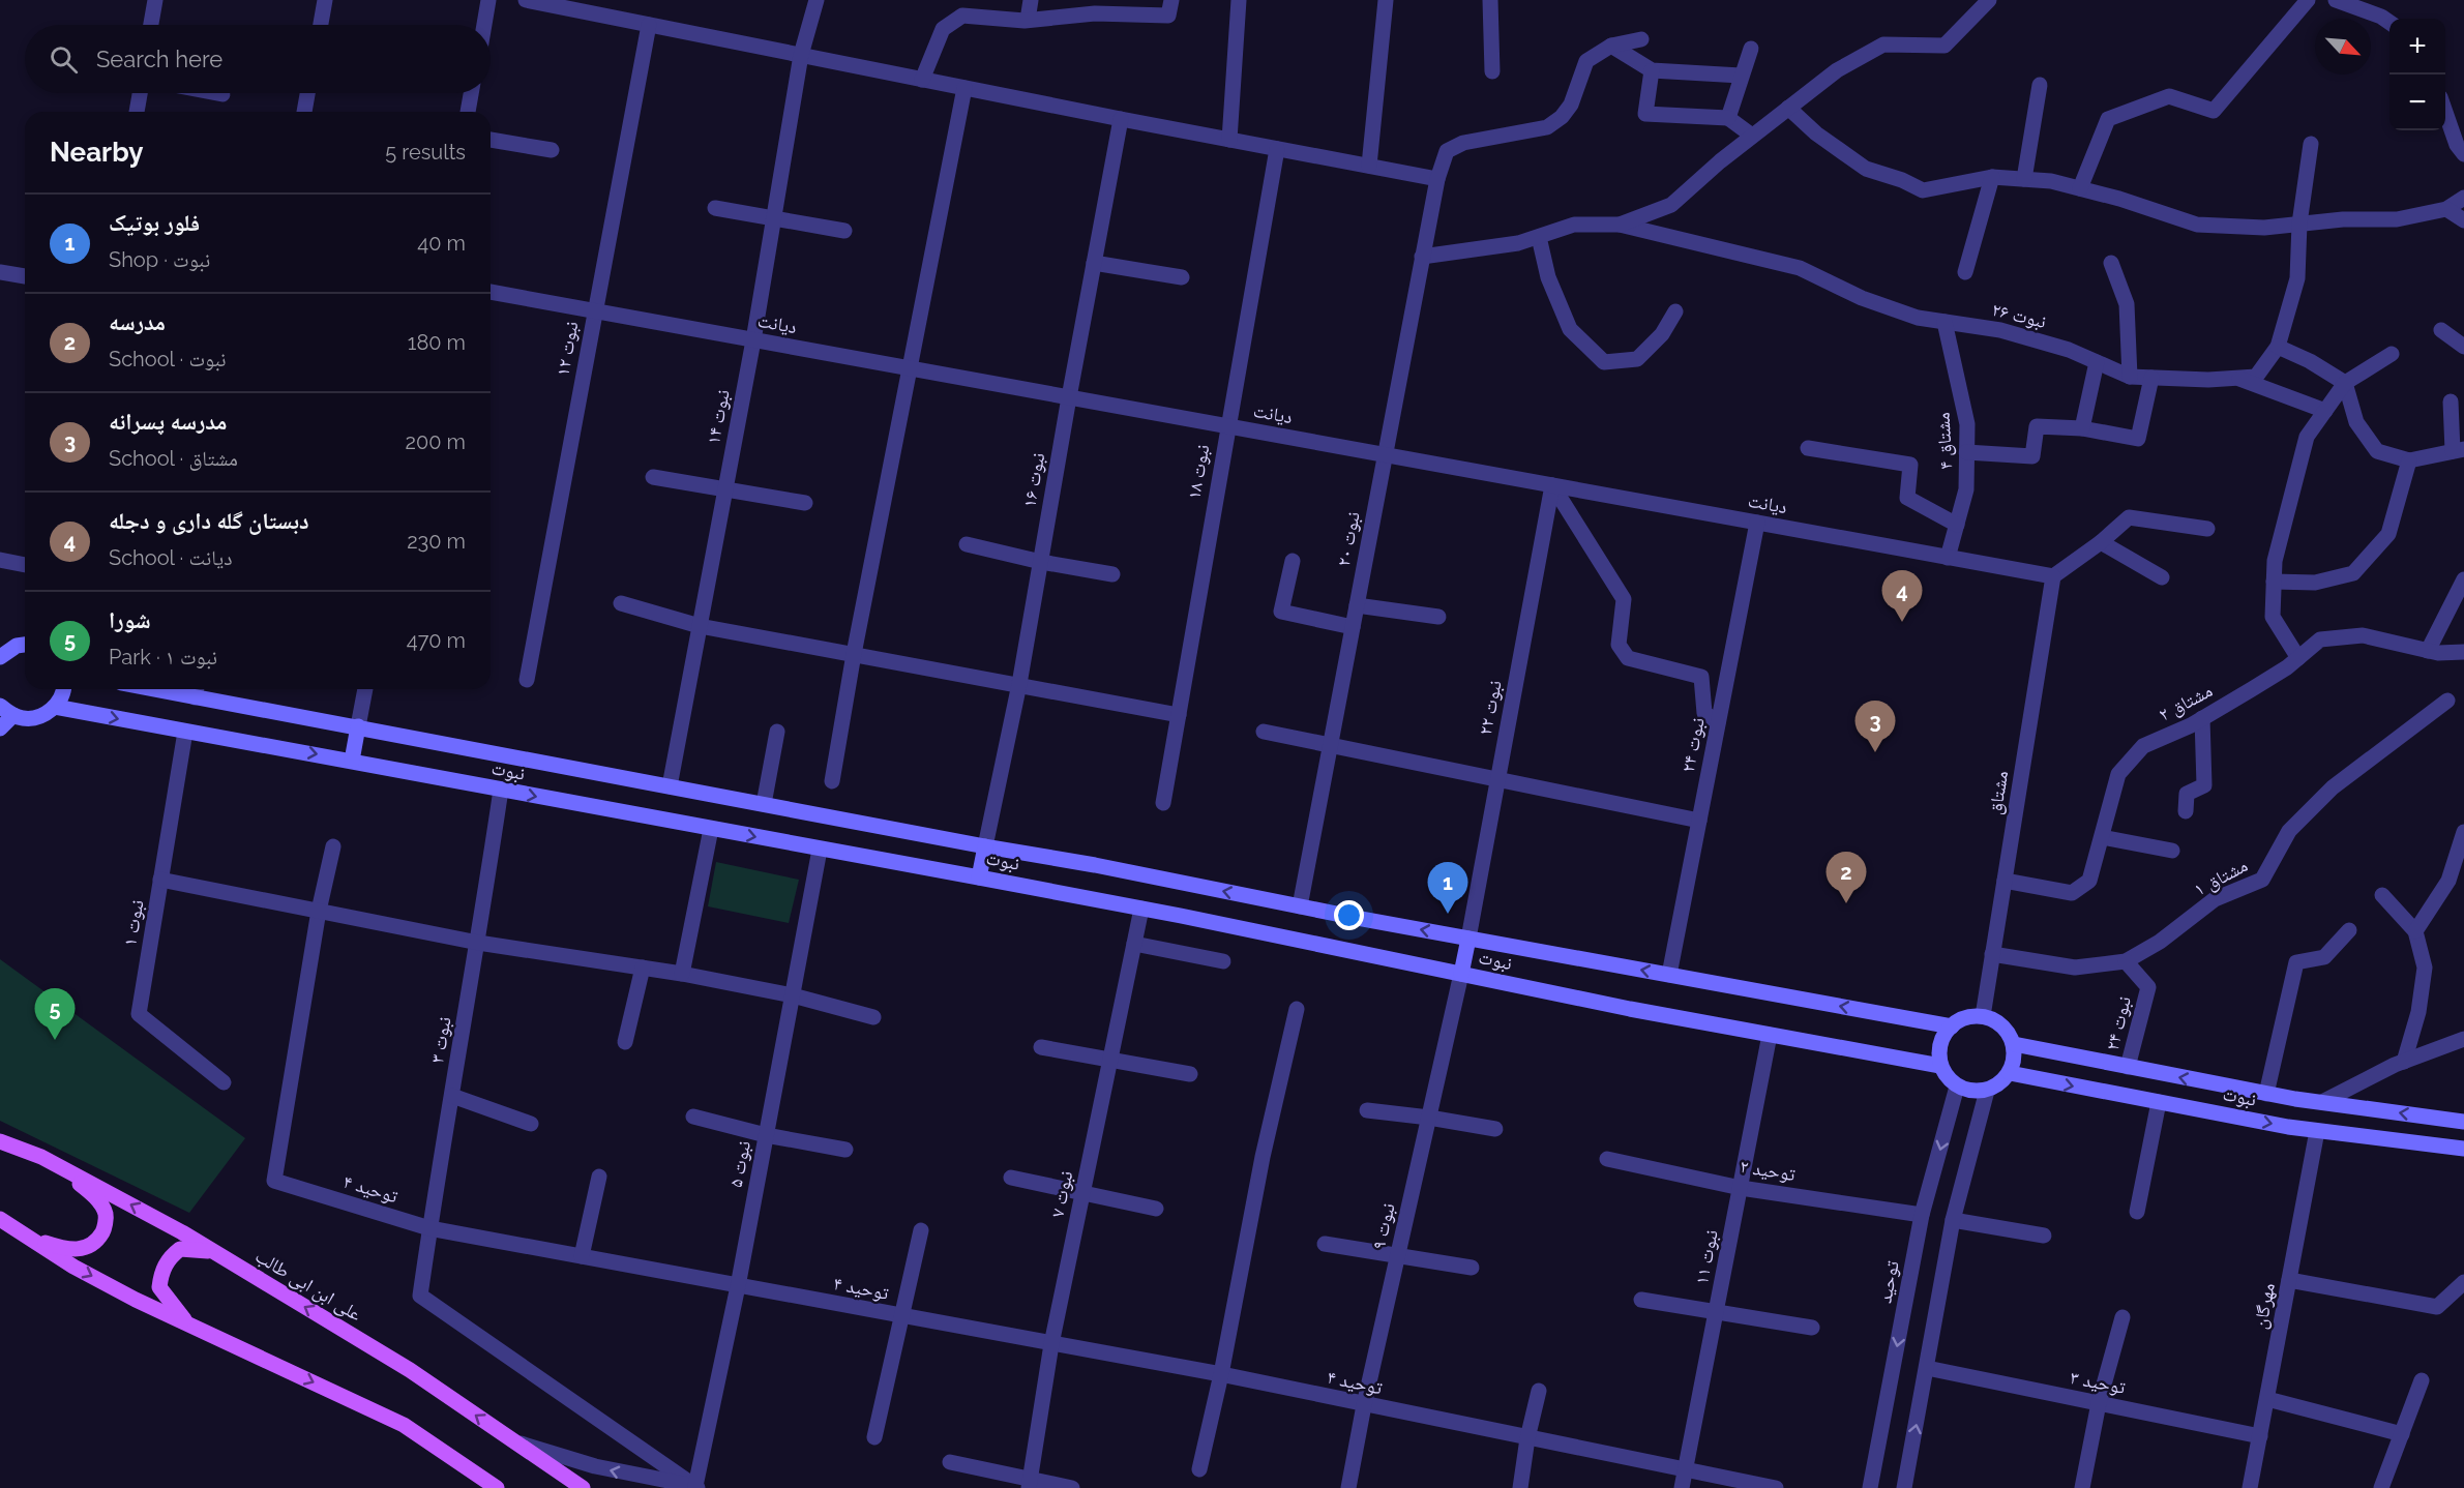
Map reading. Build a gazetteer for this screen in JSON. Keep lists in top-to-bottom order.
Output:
{
  "streets": {
    "main road": ["نبوت", "علی ابن ابی طالب"],
    "street": [
      "نبوت ۲۶",
      "دیانت",
      "نبوت ۱۲",
      "نبوت ۱۴",
      "مشتاق ۴",
      "نبوت ۱۸",
      "نبوت ۱۶",
      "نبوت ۲۰",
      "مشتاق ۲",
      "نبوت ۲۲",
      "نبوت ۲۴",
      "مشتاق",
      "مشتاق ۱",
      "نبوت ۱",
      "نبوت ۳",
      "نبوت ۵",
      "توحید ۲",
      "توحید ۴",
      "نبوت ۷",
      "نبوت ۹",
      "نبوت ۱۱",
      "توحید",
      "مهرگان",
      "توحید ۳"
    ]
  },
  "crossings": [
    ["نبوت ۲۶", "مشتاق ۴"],
    ["دیانت", "نبوت ۱۲"],
    ["دیانت", "نبوت ۱۴"],
    ["دیانت", "مشتاق ۴"],
    ["دیانت", "نبوت ۱۸"],
    ["دیانت", "نبوت ۱۶"],
    ["دیانت", "نبوت ۲۰"],
    ["دیانت", "نبوت ۲۲"],
    ["دیانت", "نبوت ۲۴"],
    ["دیانت", "مشتاق"],
    ["نبوت ۱۴", "نبوت"],
    ["نبوت ۱۶", "نبوت"],
    ["نبوت ۲۰", "نبوت"],
    ["مشتاق ۲", "مشتاق"],
    ["نبوت ۲۲", "نبوت"],
    ["نبوت ۲۴", "نبوت"],
    ["نبوت ۲۴", "مشتاق ۱"],
    ["نبوت", "مشتاق"],
    ["نبوت", "نبوت ۱"],
    ["نبوت", "نبوت ۳"],
    ["نبوت", "نبوت ۵"],
    ["نبوت", "نبوت ۷"],
    ["نبوت", "نبوت ۹"],
    ["نبوت", "نبوت ۱۱"],
    ["نبوت", "توحید"],
    ["نبوت", "مهرگان"],
    ["مشتاق", "مشتاق ۱"],
    ["مشتاق", "توحید"],
    ["نبوت ۳", "نبوت ۵"],
    ["نبوت ۳", "توحید ۴"],
    ["نبوت ۵", "توحید ۴"],
    ["توحید ۲", "نبوت ۱۱"],
    ["توحید ۲", "توحید"],
    ["توحید ۴", "نبوت ۷"],
    ["توحید ۴", "نبوت ۹"],
    ["توحید ۴", "نبوت ۱۱"],
    ["مهرگان", "توحید ۳"]
  ],
  "north": "bottom right",
  "page": {
    "map_buttons": ["+", "−"],
    "search": "Search here",
    "heading": ["Nearby", "5 results"],
    "list": [
      {
        "mark": "1",
        "name": "فلور بوتیک",
        "note": "Shop · نبوت",
        "value": "40 m"
      },
      {
        "mark": "2",
        "name": "مدرسه",
        "note": "School · نبوت",
        "value": "180 m"
      },
      {
        "mark": "3",
        "name": "مدرسه پسرانه",
        "note": "School · مشتاق",
        "value": "200 m"
      },
      {
        "mark": "4",
        "name": "دبستان گله داری و دجله",
        "note": "School · دیانت",
        "value": "230 m"
      },
      {
        "mark": "5",
        "name": "شورا",
        "note": "Park · نبوت ۱",
        "value": "470 m"
      }
    ],
    "pins": [
      "4",
      "3",
      "2",
      "1",
      "5"
    ]
  }
}
